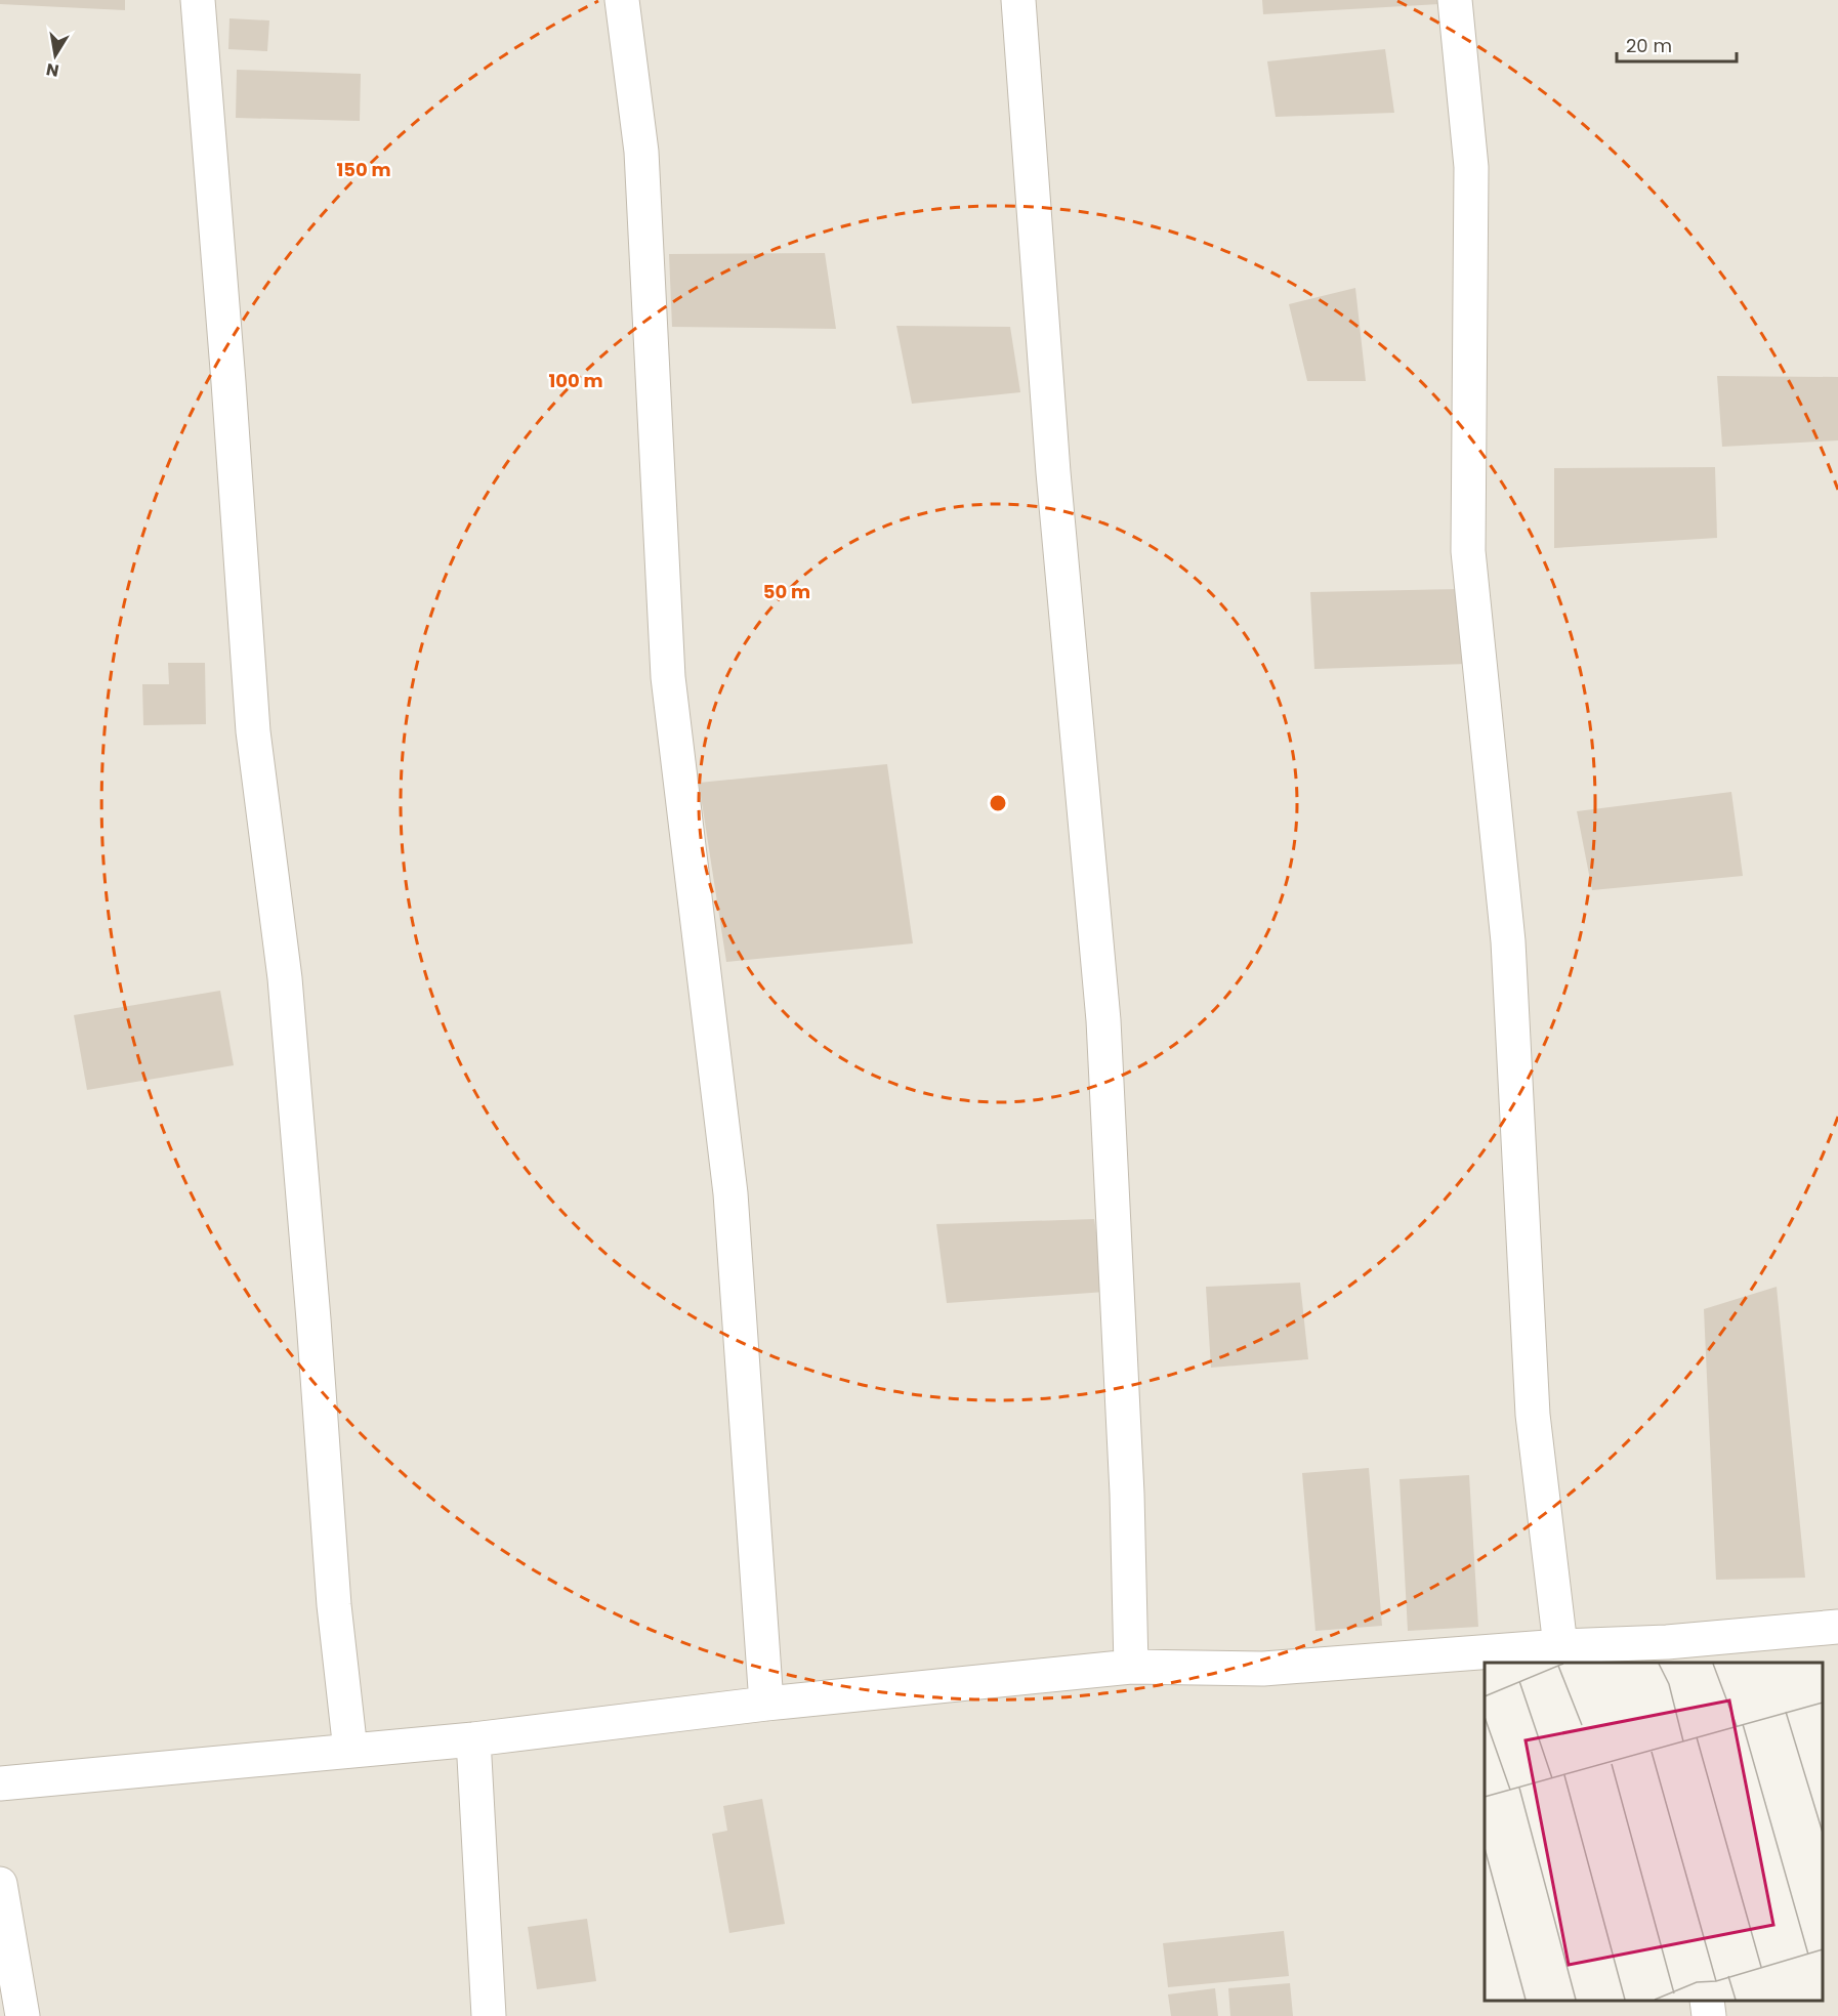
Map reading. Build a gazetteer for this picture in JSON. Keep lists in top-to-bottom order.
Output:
{
  "scale_bar": "20 m",
  "north": "bottom",
  "rings": ["150 m", "100 m", "50 m"]
}
